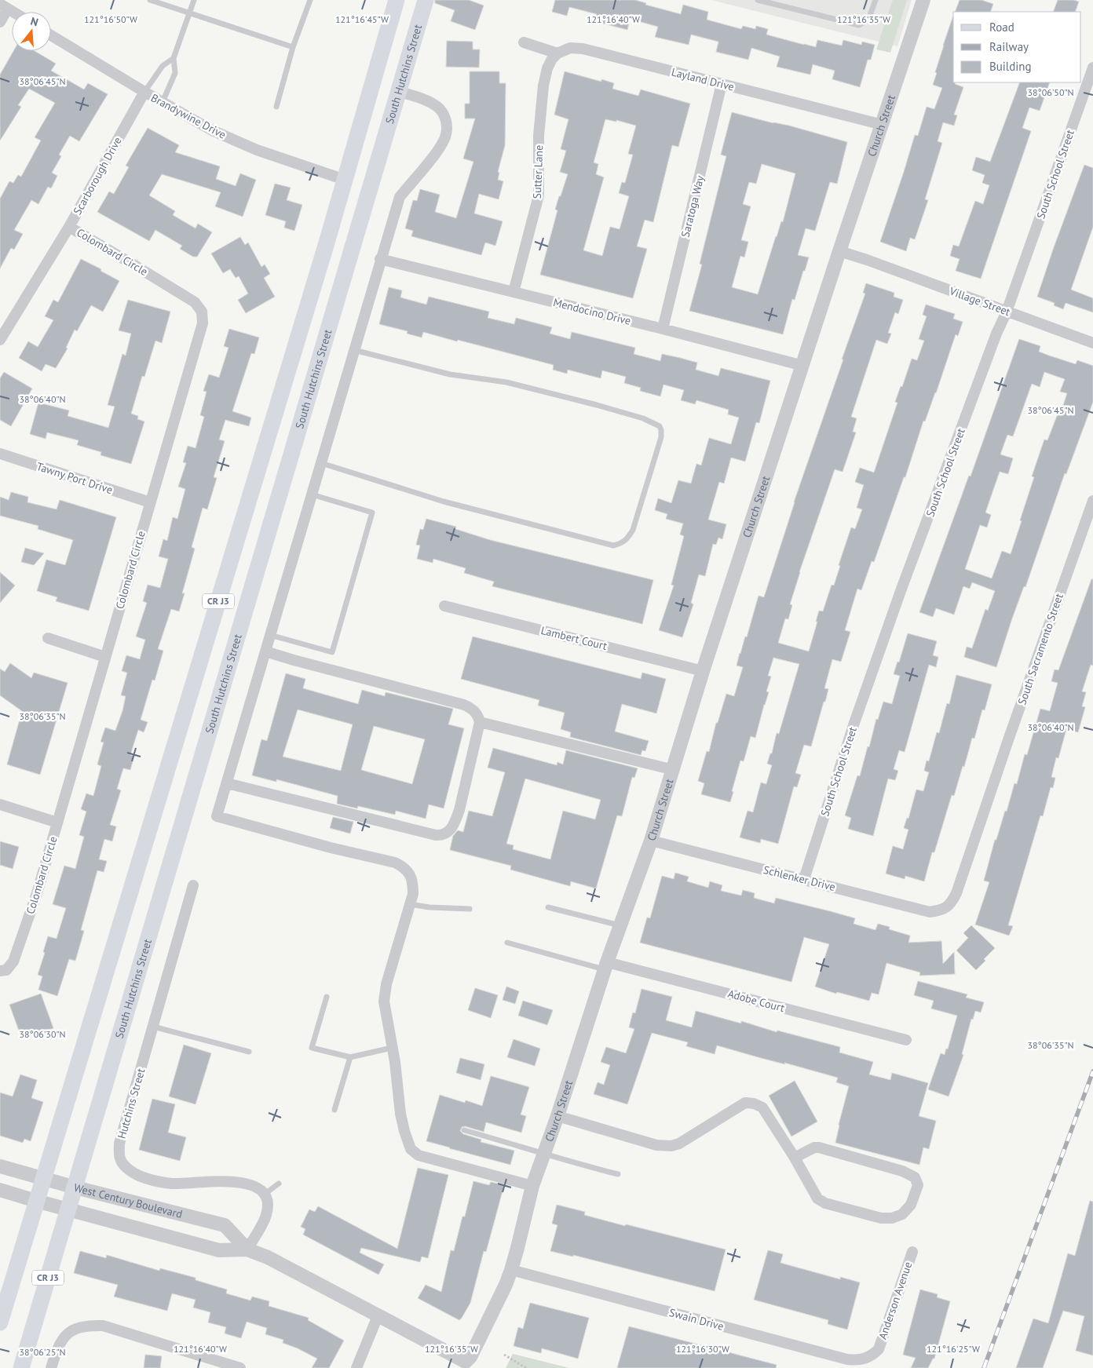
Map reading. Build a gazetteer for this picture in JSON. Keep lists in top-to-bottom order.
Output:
{
  "streets": {
    "main road": ["South Hutchins Street", "CR J3"],
    "street": [
      "Layland Drive",
      "Brandywine Drive",
      "Church Street",
      "Sutter Lane",
      "South School Street",
      "Scarborough Drive",
      "Saratoga Way",
      "Colombard Circle",
      "Village Street",
      "Mendocino Drive",
      "Tawny Port Drive",
      "Lambert Court",
      "South Sacramento Street",
      "Schlenker Drive",
      "Adobe Court",
      "Hutchins Street",
      "West Century Boulevard",
      "Anderson Avenue",
      "Swain Drive"
    ]
  },
  "crossings": [
    ["South Hutchins Street", "West Century Boulevard"],
    ["Layland Drive", "Church Street"],
    ["Layland Drive", "Sutter Lane"],
    ["Layland Drive", "Saratoga Way"],
    ["Brandywine Drive", "Scarborough Drive"],
    ["Brandywine Drive", "CR J3"],
    ["Church Street", "Village Street"],
    ["Church Street", "Mendocino Drive"],
    ["Church Street", "Lambert Court"],
    ["Church Street", "Schlenker Drive"],
    ["Church Street", "Adobe Court"],
    ["Church Street", "West Century Boulevard"],
    ["Church Street", "Swain Drive"],
    ["Sutter Lane", "Mendocino Drive"],
    ["South School Street", "Village Street"],
    ["South School Street", "Schlenker Drive"],
    ["Scarborough Drive", "Colombard Circle"],
    ["Saratoga Way", "Mendocino Drive"],
    ["Colombard Circle", "Tawny Port Drive"],
    ["CR J3", "West Century Boulevard"],
    ["South Sacramento Street", "Schlenker Drive"],
    ["Anderson Avenue", "Swain Drive"]
  ],
  "legend": ["Road", "Railway", "Building"],
  "north": "top",
  "coordinates": [
    "121°16'50\"W",
    "121°16'45\"W",
    "121°16'40\"W",
    "121°16'35\"W",
    "38°06'45\"N",
    "38°06'50\"N",
    "38°06'40\"N",
    "38°06'35\"N",
    "38°06'30\"N",
    "121°16'30\"W",
    "121°16'25\"W",
    "38°06'25\"N"
  ]
}
